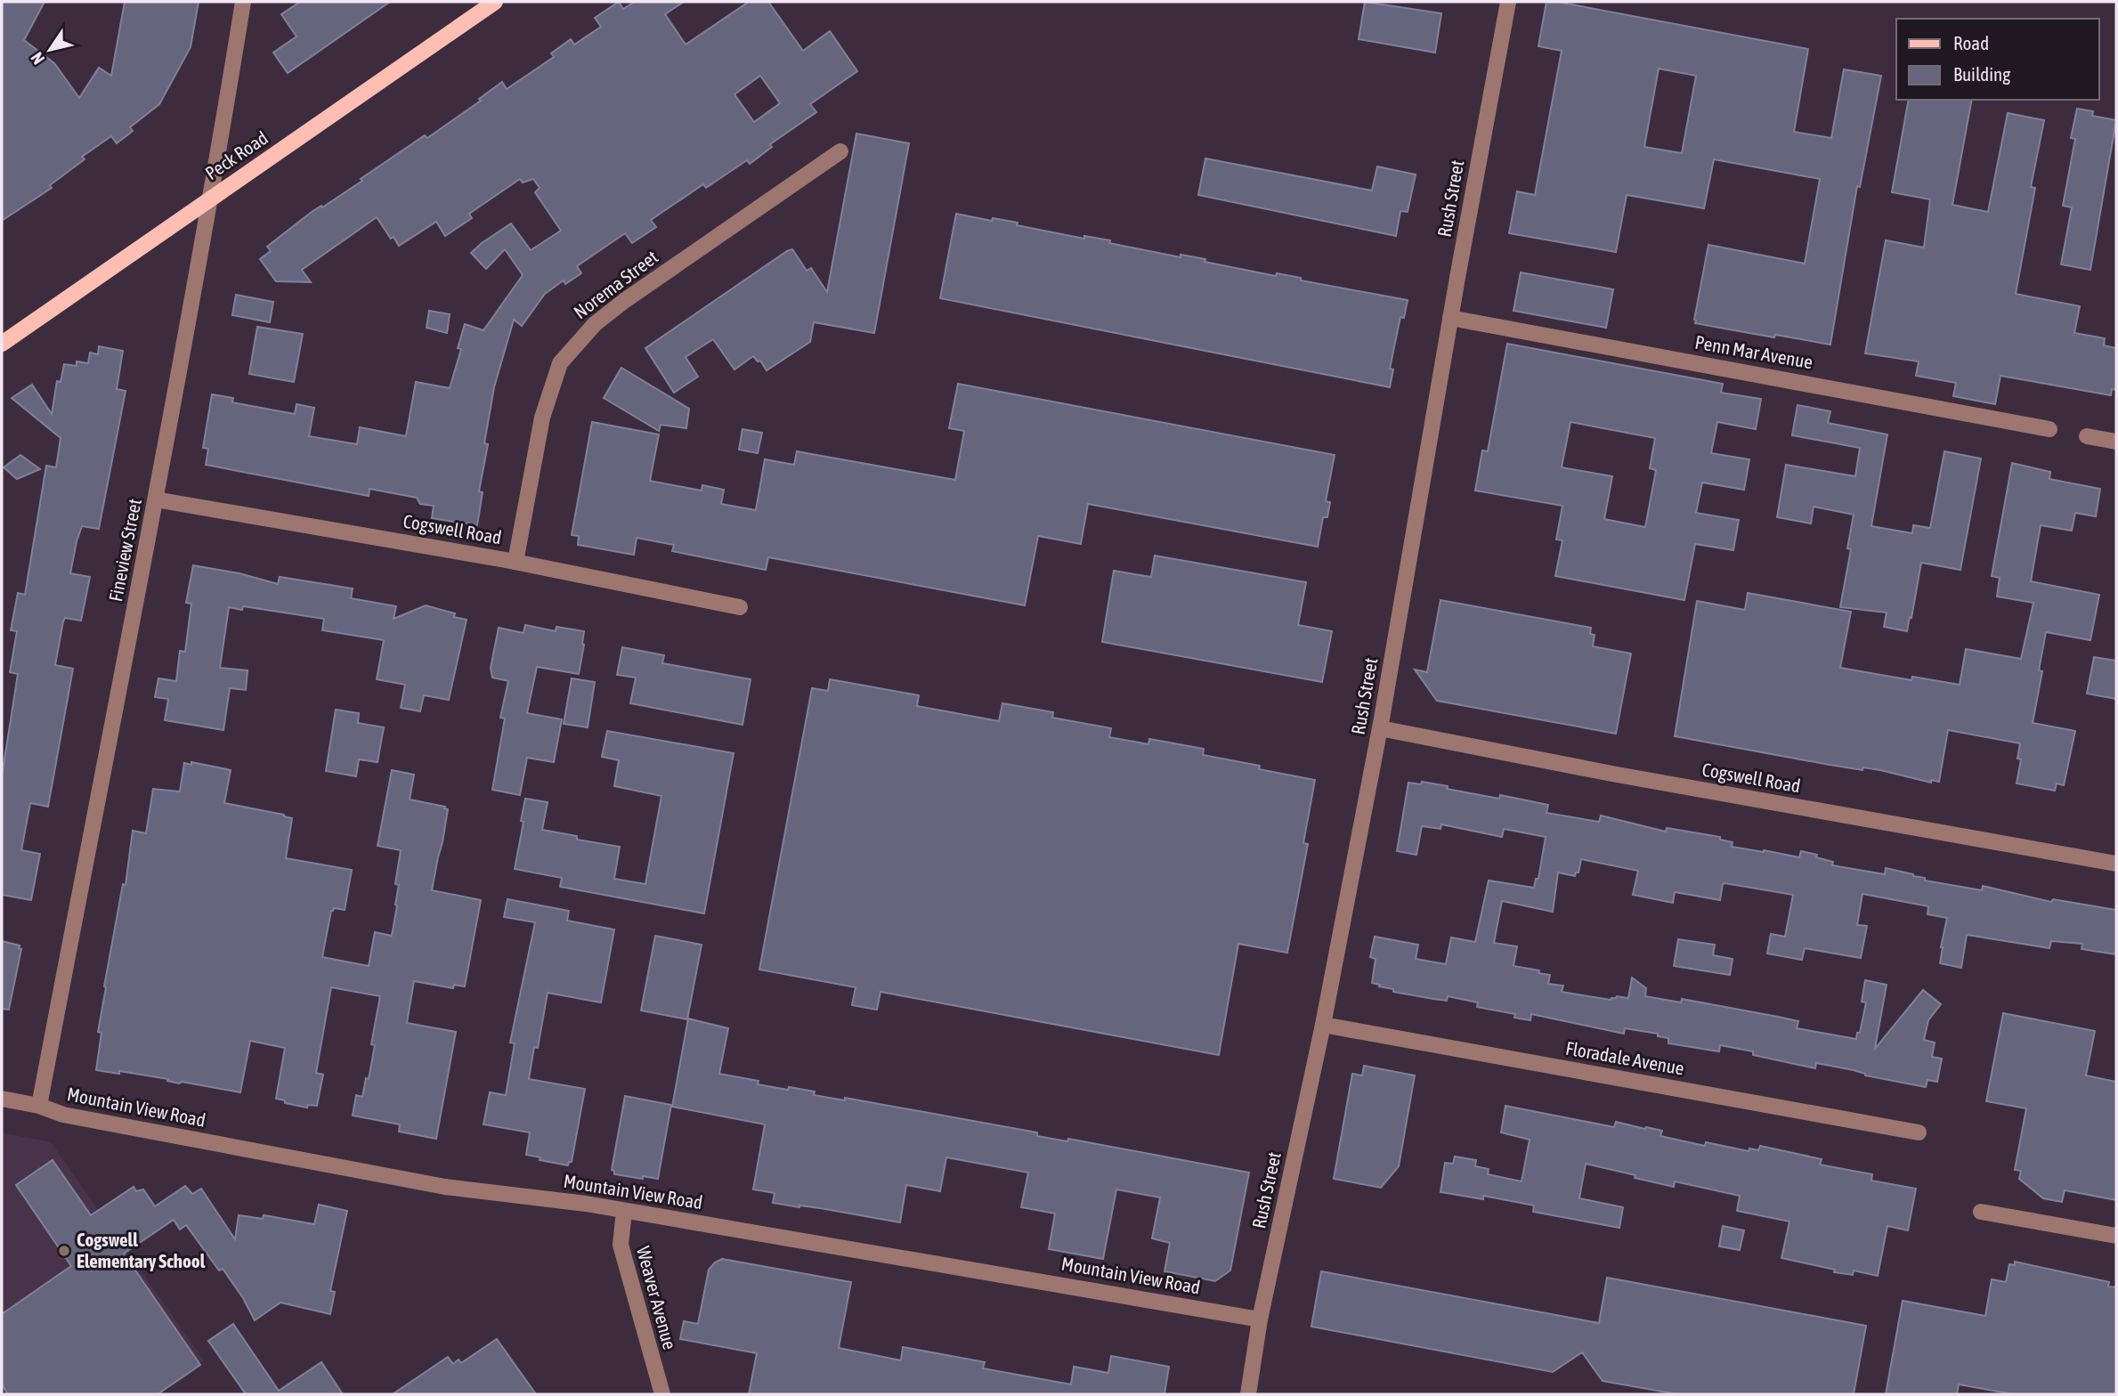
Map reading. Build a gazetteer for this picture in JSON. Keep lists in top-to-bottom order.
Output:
{
  "streets": {
    "main road": ["Peck Road"],
    "street": [
      "Rush Street",
      "Norema Street",
      "Penn Mar Avenue",
      "Cogswell Road",
      "Fineview Street",
      "Floradale Avenue",
      "Mountain View Road",
      "Weaver Avenue"
    ]
  },
  "crossings": [
    ["Peck Road", "Fineview Street"],
    ["Rush Street", "Penn Mar Avenue"],
    ["Rush Street", "Cogswell Road"],
    ["Rush Street", "Floradale Avenue"],
    ["Rush Street", "Mountain View Road"],
    ["Norema Street", "Cogswell Road"],
    ["Cogswell Road", "Fineview Street"],
    ["Fineview Street", "Mountain View Road"],
    ["Mountain View Road", "Weaver Avenue"]
  ],
  "places": ["Cogswell Elementary School"],
  "legend": ["Road", "Building"],
  "north": "bottom left"
}
